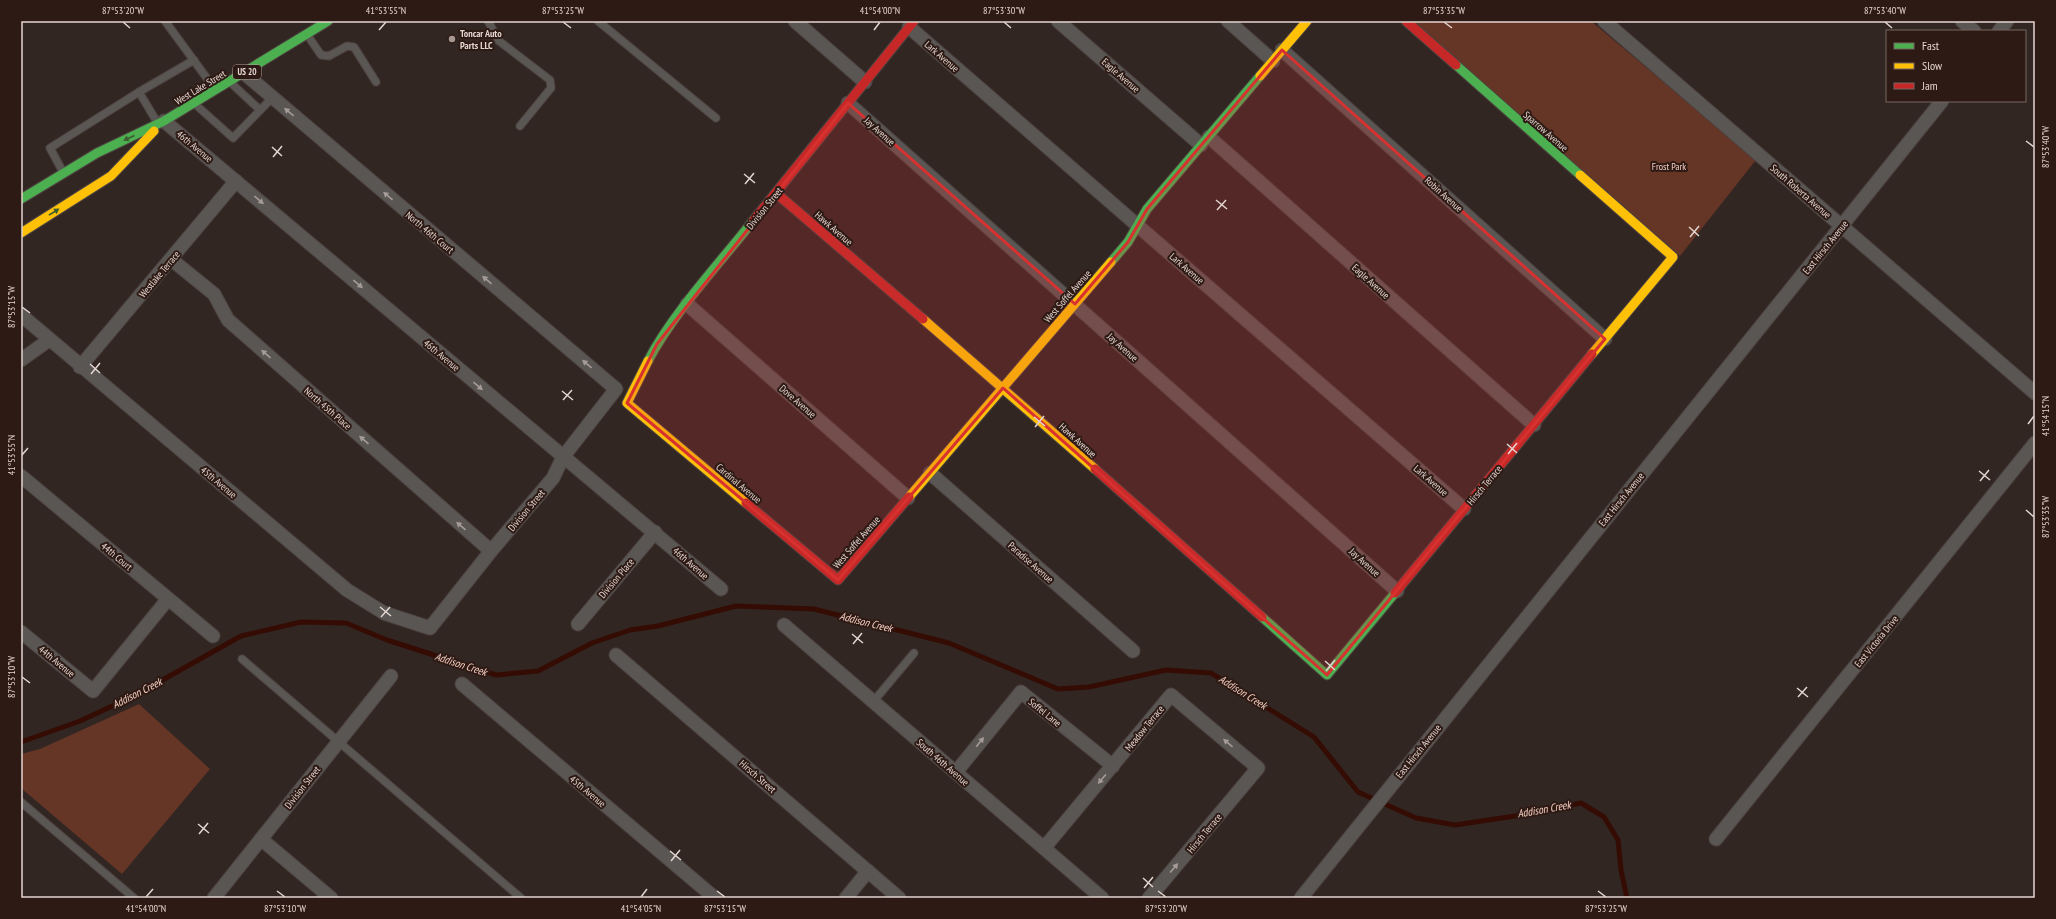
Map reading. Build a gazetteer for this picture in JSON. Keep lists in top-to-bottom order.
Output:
{
  "streets": {
    "street": [
      "Lark Avenue",
      "US 20",
      "Eagle Avenue",
      "West Lake Street",
      "Jay Avenue",
      "Sparrow Avenue",
      "46th Avenue",
      "South Roberta Avenue",
      "Robin Avenue",
      "Division Street",
      "Hawk Avenue",
      "North 46th Court",
      "East Hirsch Avenue",
      "Westlake Terrace",
      "West Soffel Avenue",
      "Dove Avenue",
      "North 45th Place",
      "45th Avenue",
      "Cardinal Avenue",
      "Hirsch Terrace",
      "44th Court",
      "Paradise Avenue",
      "Division Place",
      "East Victoria Drive",
      "44th Avenue",
      "Soffel Lane",
      "Meadow Terrace",
      "South 46th Avenue",
      "Hirsch Street"
    ]
  },
  "crossings": [
    ["Lark Avenue", "Division Street"],
    ["Lark Avenue", "West Soffel Avenue"],
    ["Lark Avenue", "Hirsch Terrace"],
    ["Eagle Avenue", "West Soffel Avenue"],
    ["Eagle Avenue", "Hirsch Terrace"],
    ["West Lake Street", "46th Avenue"],
    ["West Lake Street", "North 46th Court"],
    ["Jay Avenue", "Division Street"],
    ["Jay Avenue", "West Soffel Avenue"],
    ["Jay Avenue", "Hirsch Terrace"],
    ["Sparrow Avenue", "Hirsch Terrace"],
    ["46th Avenue", "Division Street"],
    ["46th Avenue", "Westlake Terrace"],
    ["46th Avenue", "Division Place"],
    ["South Roberta Avenue", "East Hirsch Avenue"],
    ["Robin Avenue", "West Soffel Avenue"],
    ["Robin Avenue", "Hirsch Terrace"],
    ["Division Street", "Hawk Avenue"],
    ["Division Street", "North 46th Court"],
    ["Division Street", "Dove Avenue"],
    ["Division Street", "North 45th Place"],
    ["Division Street", "45th Avenue"],
    ["Division Street", "Cardinal Avenue"],
    ["Hawk Avenue", "West Soffel Avenue"],
    ["Hawk Avenue", "Hirsch Terrace"],
    ["Westlake Terrace", "North 45th Place"],
    ["Westlake Terrace", "45th Avenue"],
    ["West Soffel Avenue", "Dove Avenue"],
    ["West Soffel Avenue", "Cardinal Avenue"],
    ["West Soffel Avenue", "Paradise Avenue"],
    ["Hirsch Terrace", "Meadow Terrace"],
    ["44th Court", "44th Avenue"],
    ["Soffel Lane", "Meadow Terrace"],
    ["Soffel Lane", "South 46th Avenue"],
    ["Meadow Terrace", "South 46th Avenue"]
  ],
  "one_way": ["46th Avenue", "North 46th Court", "North 45th Place"],
  "water": ["Addison Creek"],
  "parks": ["Frost Park"],
  "places": ["Toncar Auto Parts LLC"],
  "legend": ["Fast", "Slow", "Jam"],
  "coordinates": [
    "87°53'20\"W",
    "41°53'55\"N",
    "87°53'25\"W",
    "41°54'00\"N",
    "87°53'30\"W",
    "87°53'35\"W",
    "87°53'40\"W",
    "87°53'15\"W",
    "41°54'15\"N",
    "87°53'10\"W",
    "41°54'05\"N"
  ]
}
